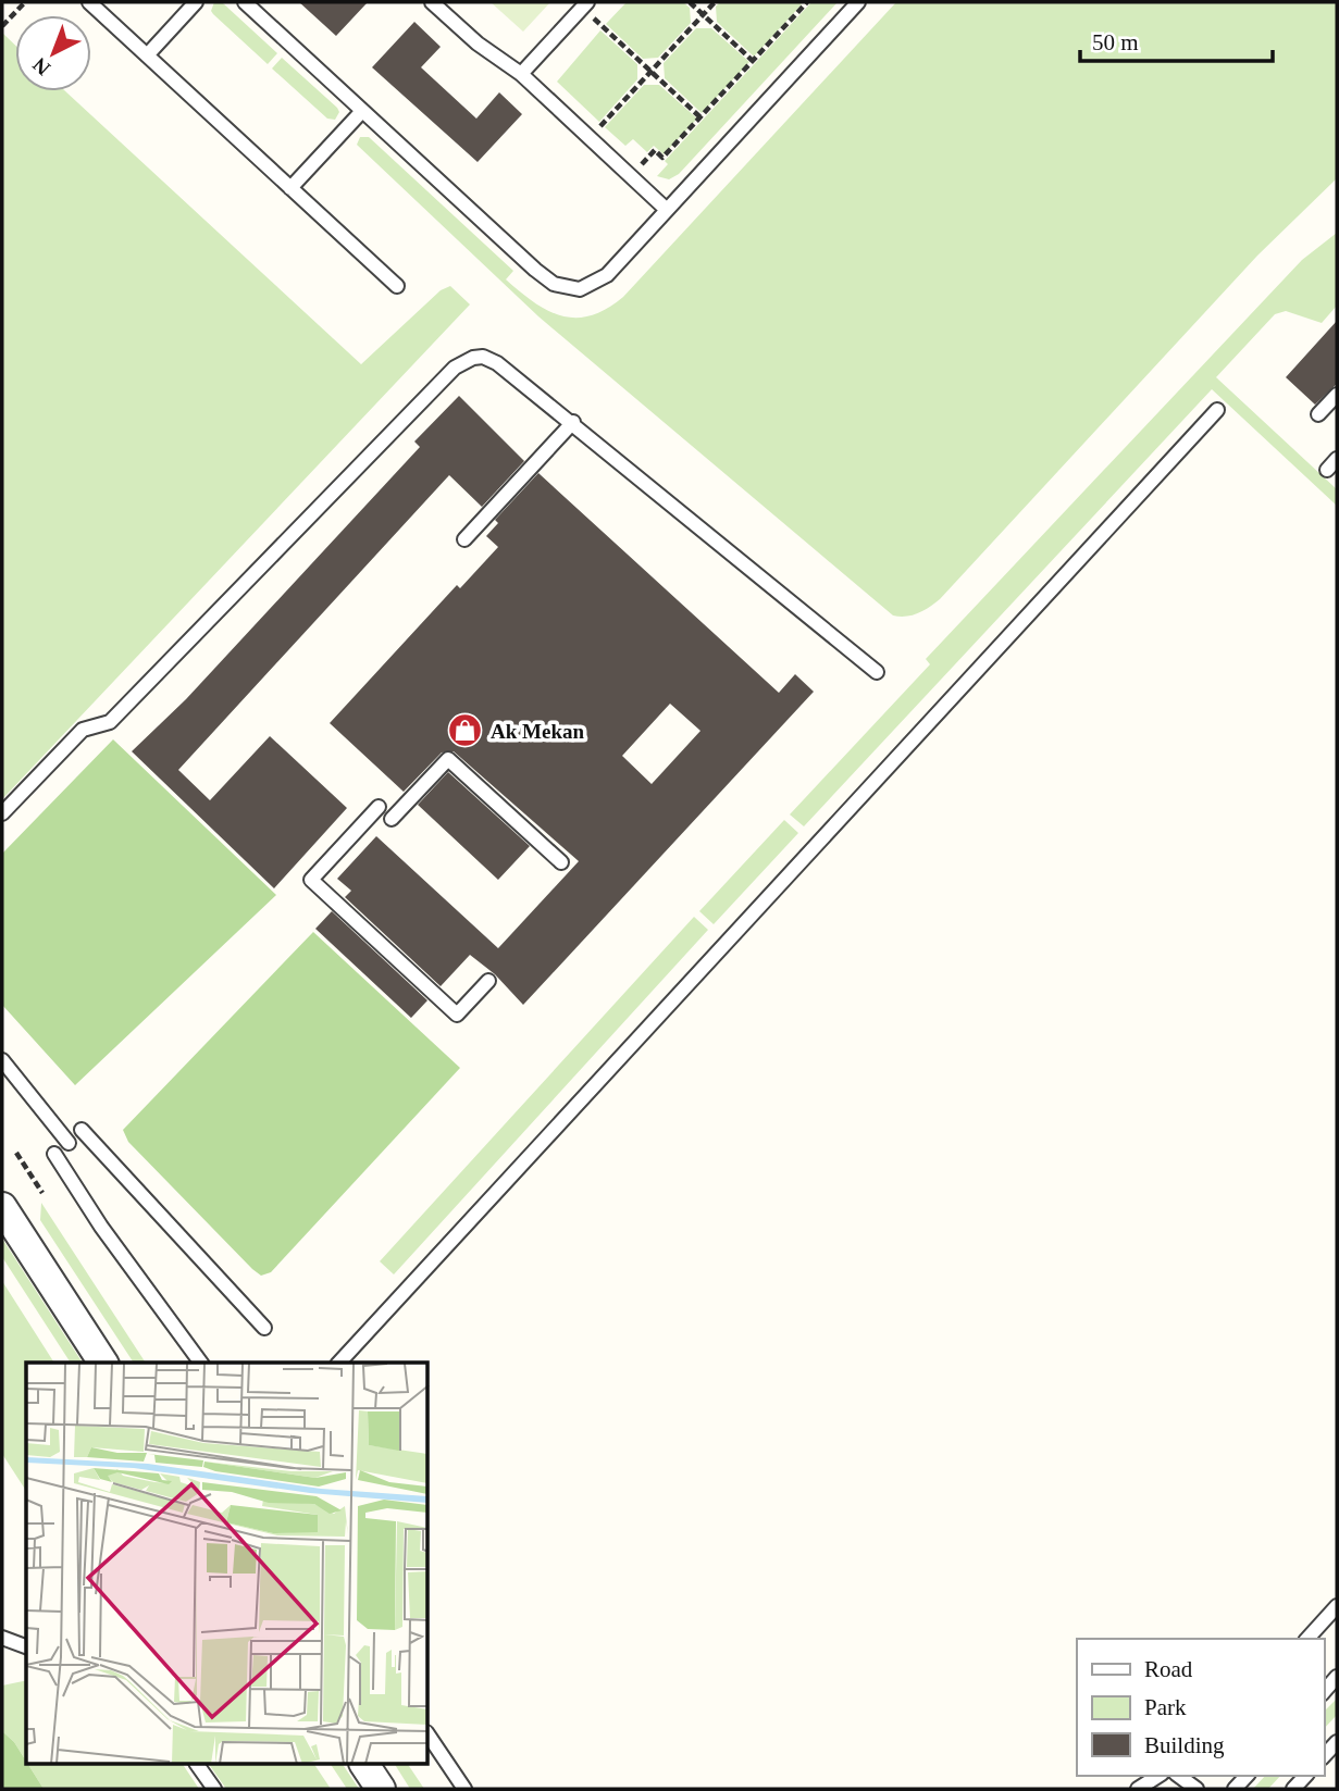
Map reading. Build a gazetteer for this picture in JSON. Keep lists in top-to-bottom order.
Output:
{
  "places": {
    "shop": ["Ak Mekan"]
  },
  "legend": ["Road", "Park", "Building"],
  "scale_bar": "50 m",
  "north": "bottom left"
}
